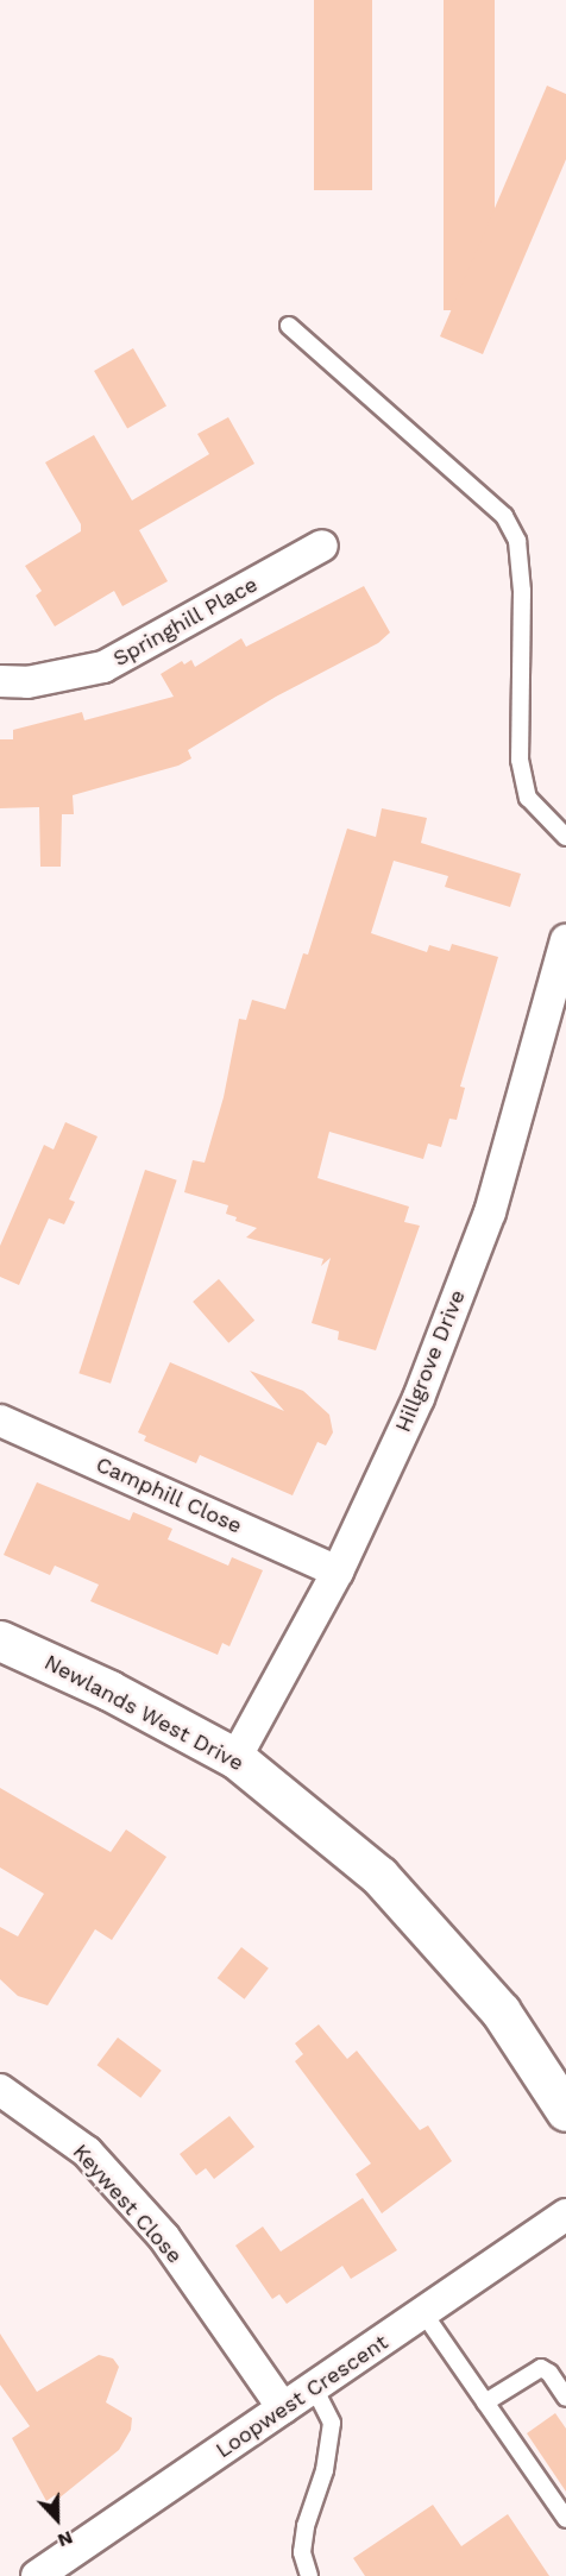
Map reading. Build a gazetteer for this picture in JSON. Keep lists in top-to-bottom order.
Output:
{
  "streets": {
    "street": [
      "Springhill Place",
      "Hillgrove Drive",
      "Camphill Close",
      "Newlands West Drive",
      "Keywest Close",
      "Loopwest Crescent"
    ]
  },
  "crossings": [
    ["Hillgrove Drive", "Camphill Close"],
    ["Hillgrove Drive", "Newlands West Drive"],
    ["Keywest Close", "Loopwest Crescent"]
  ],
  "north": "bottom"
}
